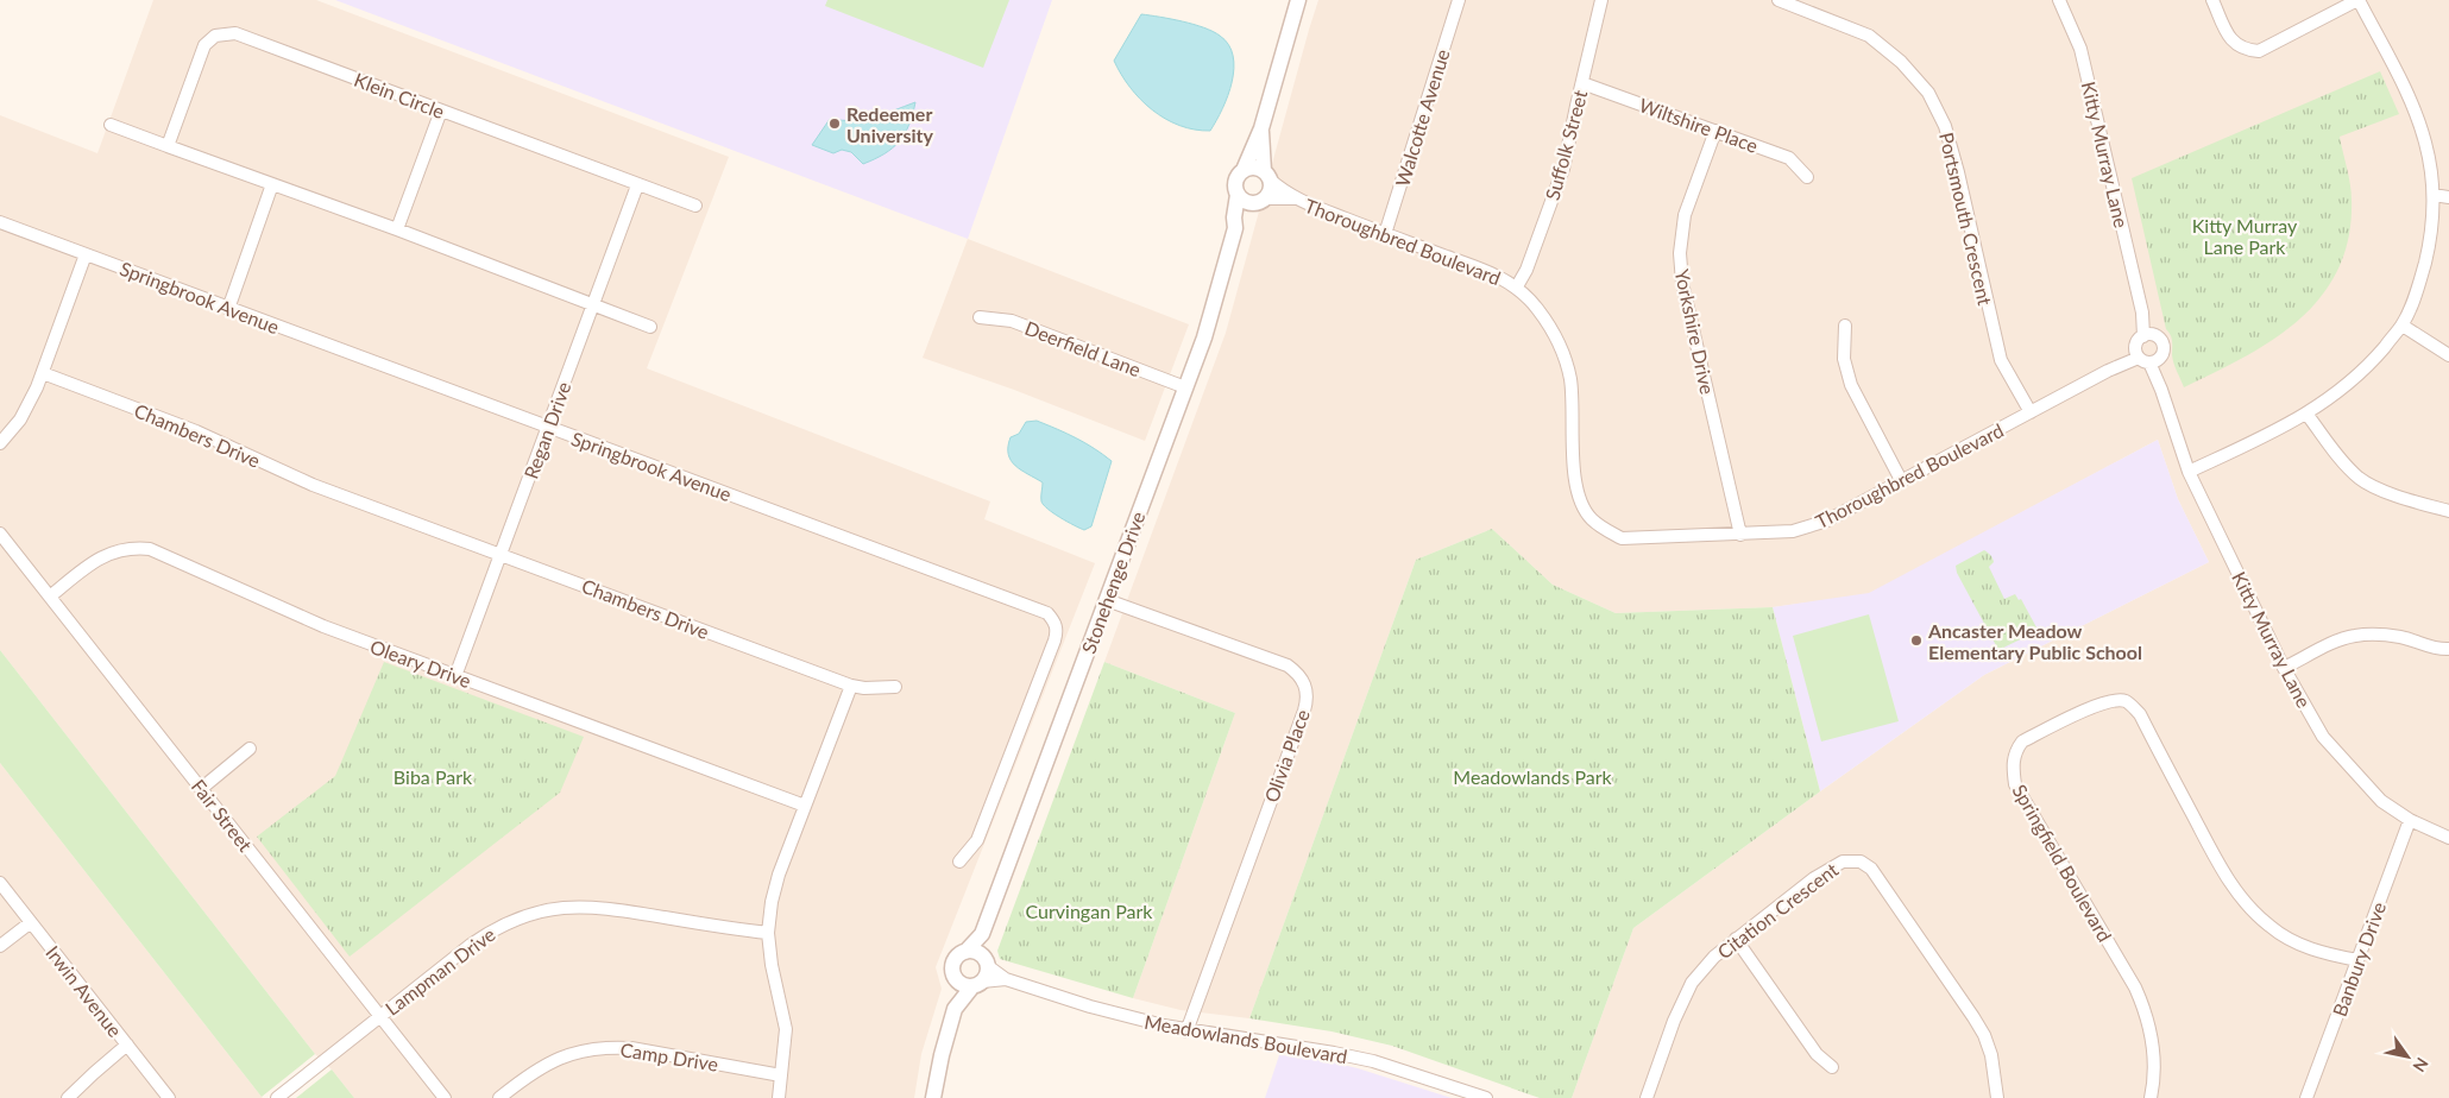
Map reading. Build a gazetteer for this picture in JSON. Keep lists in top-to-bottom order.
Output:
{
  "streets": {
    "street": [
      "Klein Circle",
      "Walcotte Avenue",
      "Wiltshire Place",
      "Suffolk Street",
      "Kitty Murray Lane",
      "Portsmouth Crescent",
      "Thoroughbred Boulevard",
      "Springbrook Avenue",
      "Yorkshire Drive",
      "Deerfield Lane",
      "Regan Drive",
      "Chambers Drive",
      "Stonehenge Drive",
      "Oleary Drive",
      "Olivia Place",
      "Fair Street",
      "Springfield Boulevard",
      "Citation Crescent",
      "Banbury Drive",
      "Lampman Drive",
      "Irwin Avenue",
      "Meadowlands Boulevard",
      "Camp Drive"
    ]
  },
  "crossings": [
    ["Klein Circle", "Regan Drive"],
    ["Walcotte Avenue", "Thoroughbred Boulevard"],
    ["Wiltshire Place", "Suffolk Street"],
    ["Wiltshire Place", "Yorkshire Drive"],
    ["Suffolk Street", "Thoroughbred Boulevard"],
    ["Kitty Murray Lane", "Thoroughbred Boulevard"],
    ["Kitty Murray Lane", "Banbury Drive"],
    ["Portsmouth Crescent", "Thoroughbred Boulevard"],
    ["Thoroughbred Boulevard", "Yorkshire Drive"],
    ["Thoroughbred Boulevard", "Stonehenge Drive"],
    ["Springbrook Avenue", "Regan Drive"],
    ["Deerfield Lane", "Stonehenge Drive"],
    ["Regan Drive", "Chambers Drive"],
    ["Regan Drive", "Oleary Drive"],
    ["Stonehenge Drive", "Olivia Place"],
    ["Stonehenge Drive", "Meadowlands Boulevard"],
    ["Oleary Drive", "Fair Street"],
    ["Olivia Place", "Meadowlands Boulevard"],
    ["Fair Street", "Lampman Drive"],
    ["Springfield Boulevard", "Banbury Drive"]
  ],
  "parks": [
    "Kitty Murray Lane Park",
    "Biba Park",
    "Meadowlands Park",
    "Curvingan Park"
  ],
  "places": ["Redeemer University", "Ancaster Meadow Elementary Public School"],
  "north": "bottom right"
}
